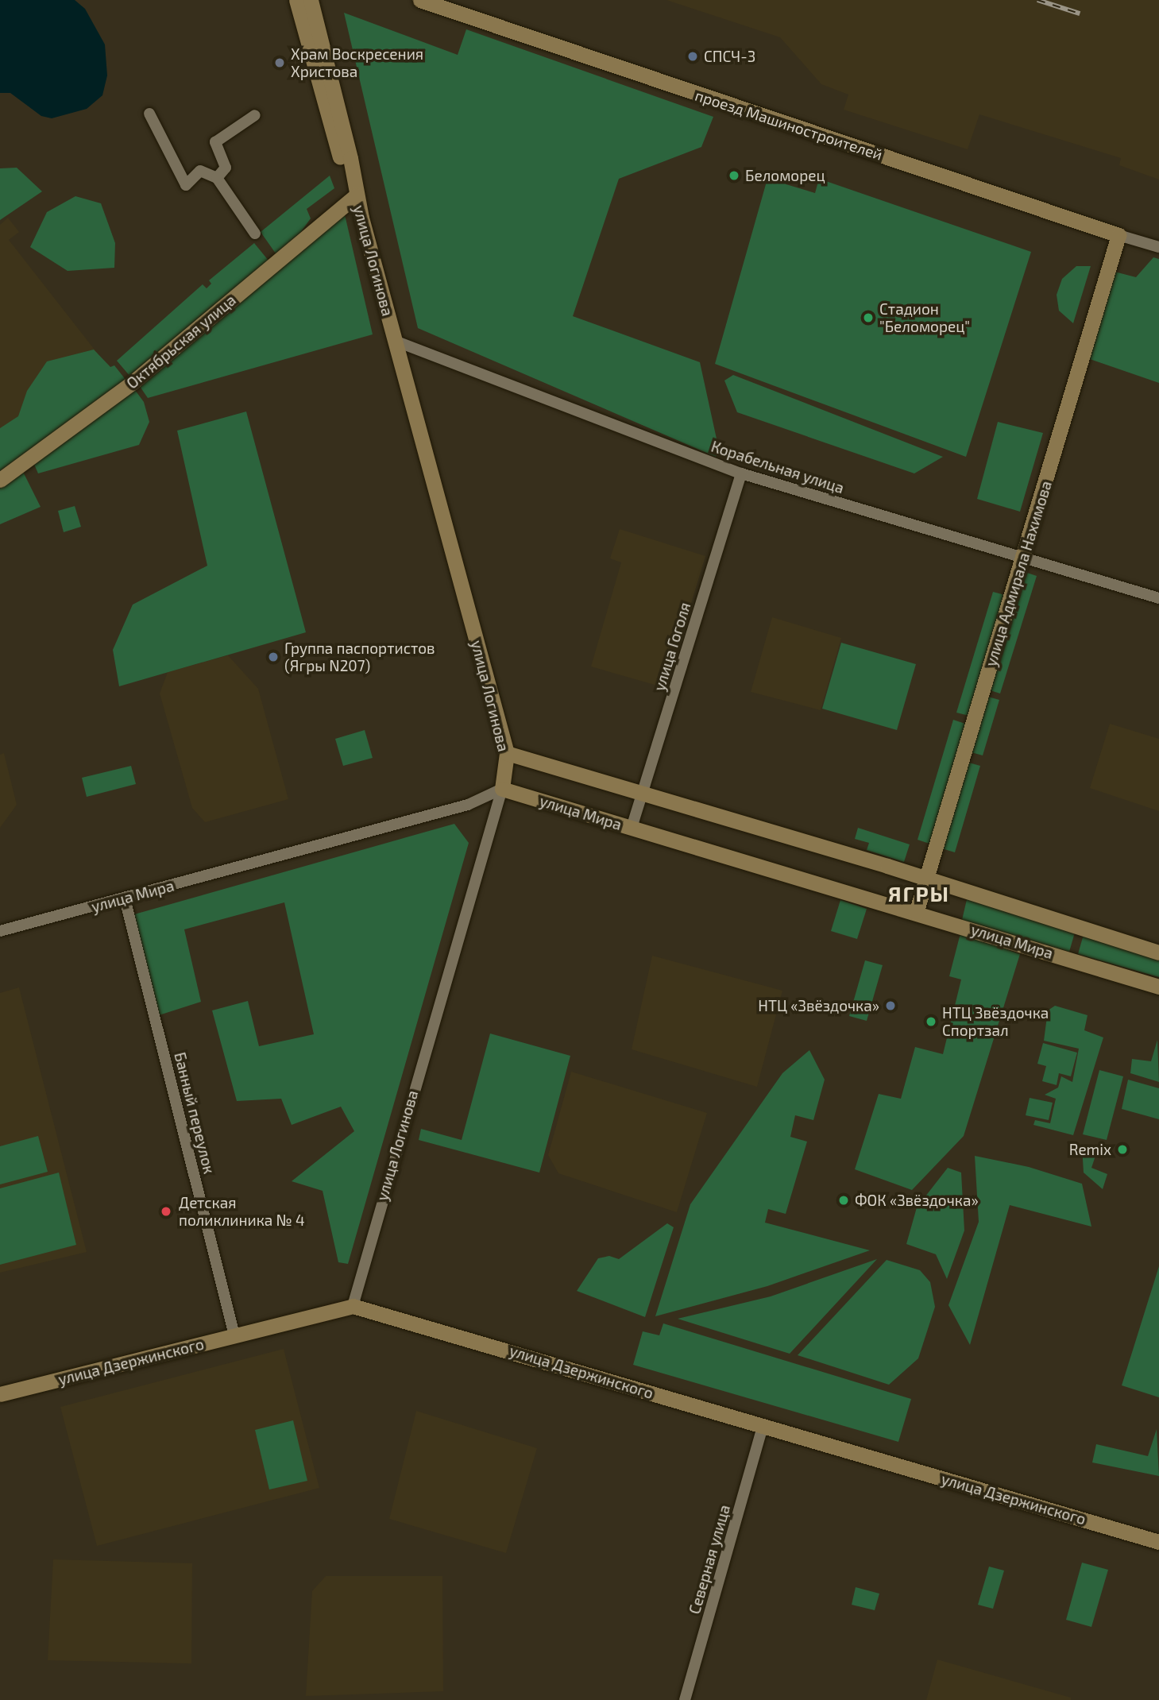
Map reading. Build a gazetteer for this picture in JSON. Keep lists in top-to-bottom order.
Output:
{
  "streets": {
    "main road": [
      "проезд Машиностроителей",
      "улица Логинова",
      "Октябрьская улица",
      "улица Адмирала Нахимова",
      "улица Мира",
      "улица Дзержинского"
    ],
    "street": [
      "Корабельная улица",
      "улица Гоголя",
      "Банный переулок",
      "Северная улица"
    ]
  },
  "crossings": [
    ["проезд Машиностроителей", "улица Адмирала Нахимова"],
    ["улица Логинова", "Октябрьская улица"],
    ["улица Логинова", "Корабельная улица"],
    ["улица Логинова", "улица Мира"],
    ["улица Логинова", "улица Дзержинского"],
    ["Корабельная улица", "улица Адмирала Нахимова"],
    ["Корабельная улица", "улица Гоголя"],
    ["улица Адмирала Нахимова", "улица Мира"],
    ["улица Гоголя", "улица Мира"],
    ["улица Мира", "Банный переулок"],
    ["Банный переулок", "улица Дзержинского"],
    ["улица Дзержинского", "Северная улица"]
  ],
  "districts": ["ЯГРЫ"],
  "places": [
    "СПСЧ-3",
    "Храм Воскресения Христова",
    "Беломорец",
    "Стадион \"Беломорец\"",
    "Группа паспортистов (Ягры N207)",
    "НТЦ «Звёздочка»",
    "НТЦ Звёздочка Спортзал",
    "Remix",
    "ФОК «Звёздочка»",
    "Детская поликлиника № 4"
  ]
}
